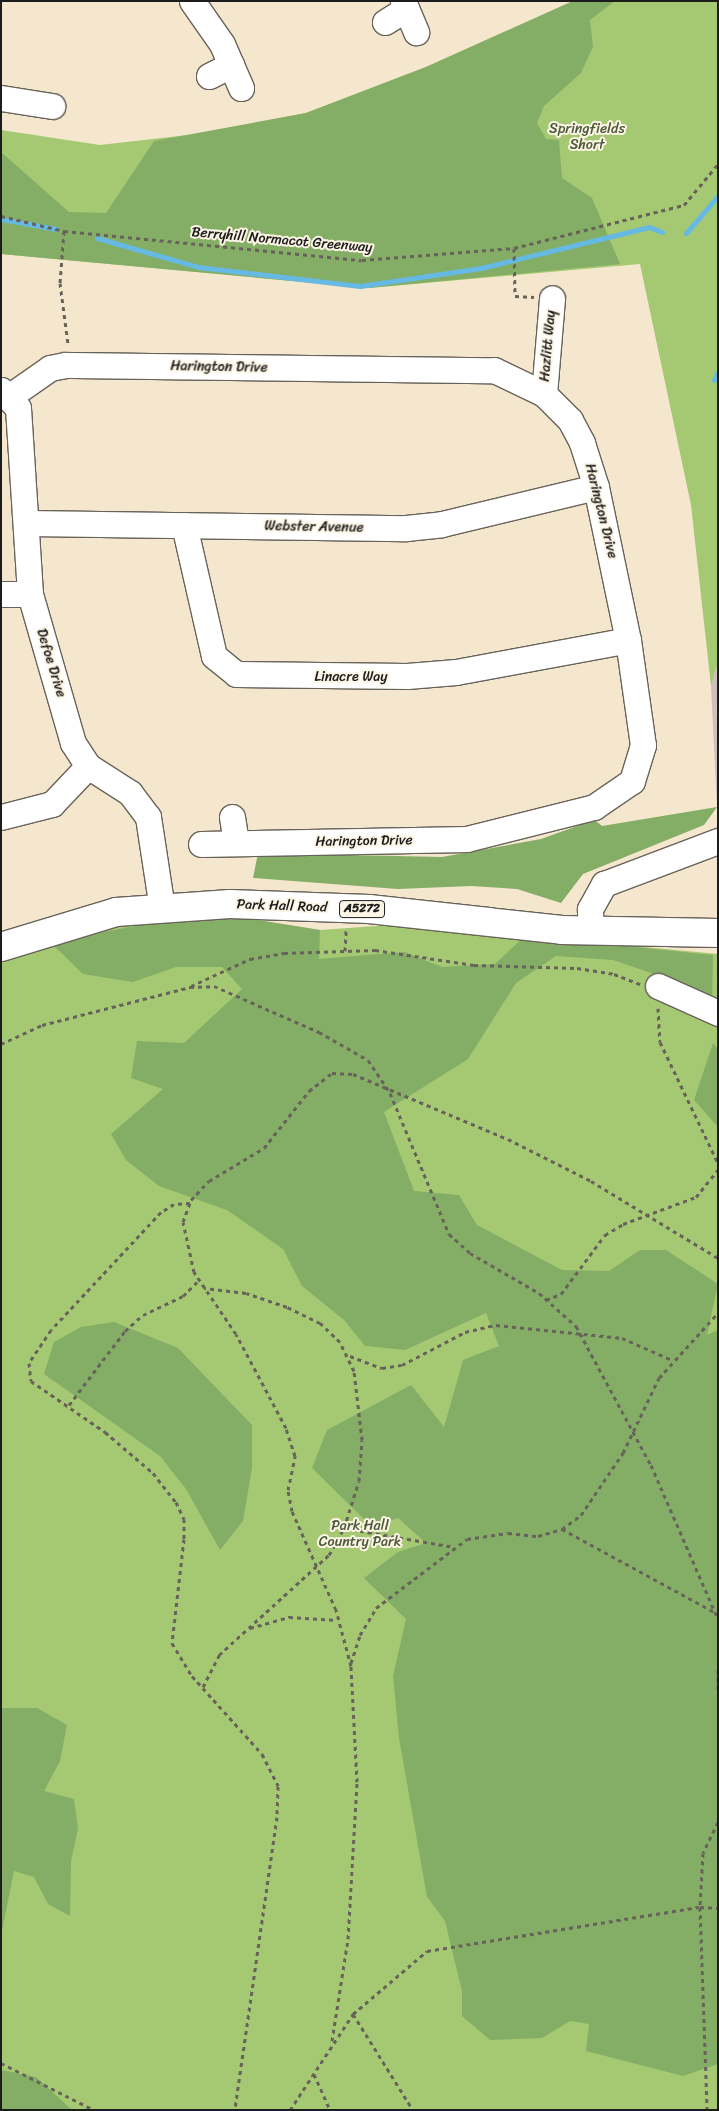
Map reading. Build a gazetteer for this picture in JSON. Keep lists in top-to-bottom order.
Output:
{
  "streets": {
    "main road": ["Park Hall Road", "A5272"],
    "street": [
      "Hazlitt Way",
      "Harington Drive",
      "Webster Avenue",
      "Defoe Drive",
      "Linacre Way"
    ],
    "path": ["Berryhill Normacot Greenway"]
  },
  "crossings": [
    ["Hazlitt Way", "Harington Drive"],
    ["Harington Drive", "Webster Avenue"],
    ["Harington Drive", "Defoe Drive"],
    ["Harington Drive", "Linacre Way"],
    ["Webster Avenue", "Defoe Drive"],
    ["Webster Avenue", "Linacre Way"],
    ["Defoe Drive", "Park Hall Road"]
  ],
  "parks": ["Springfields Short", "Park Hall Country Park"]
}
